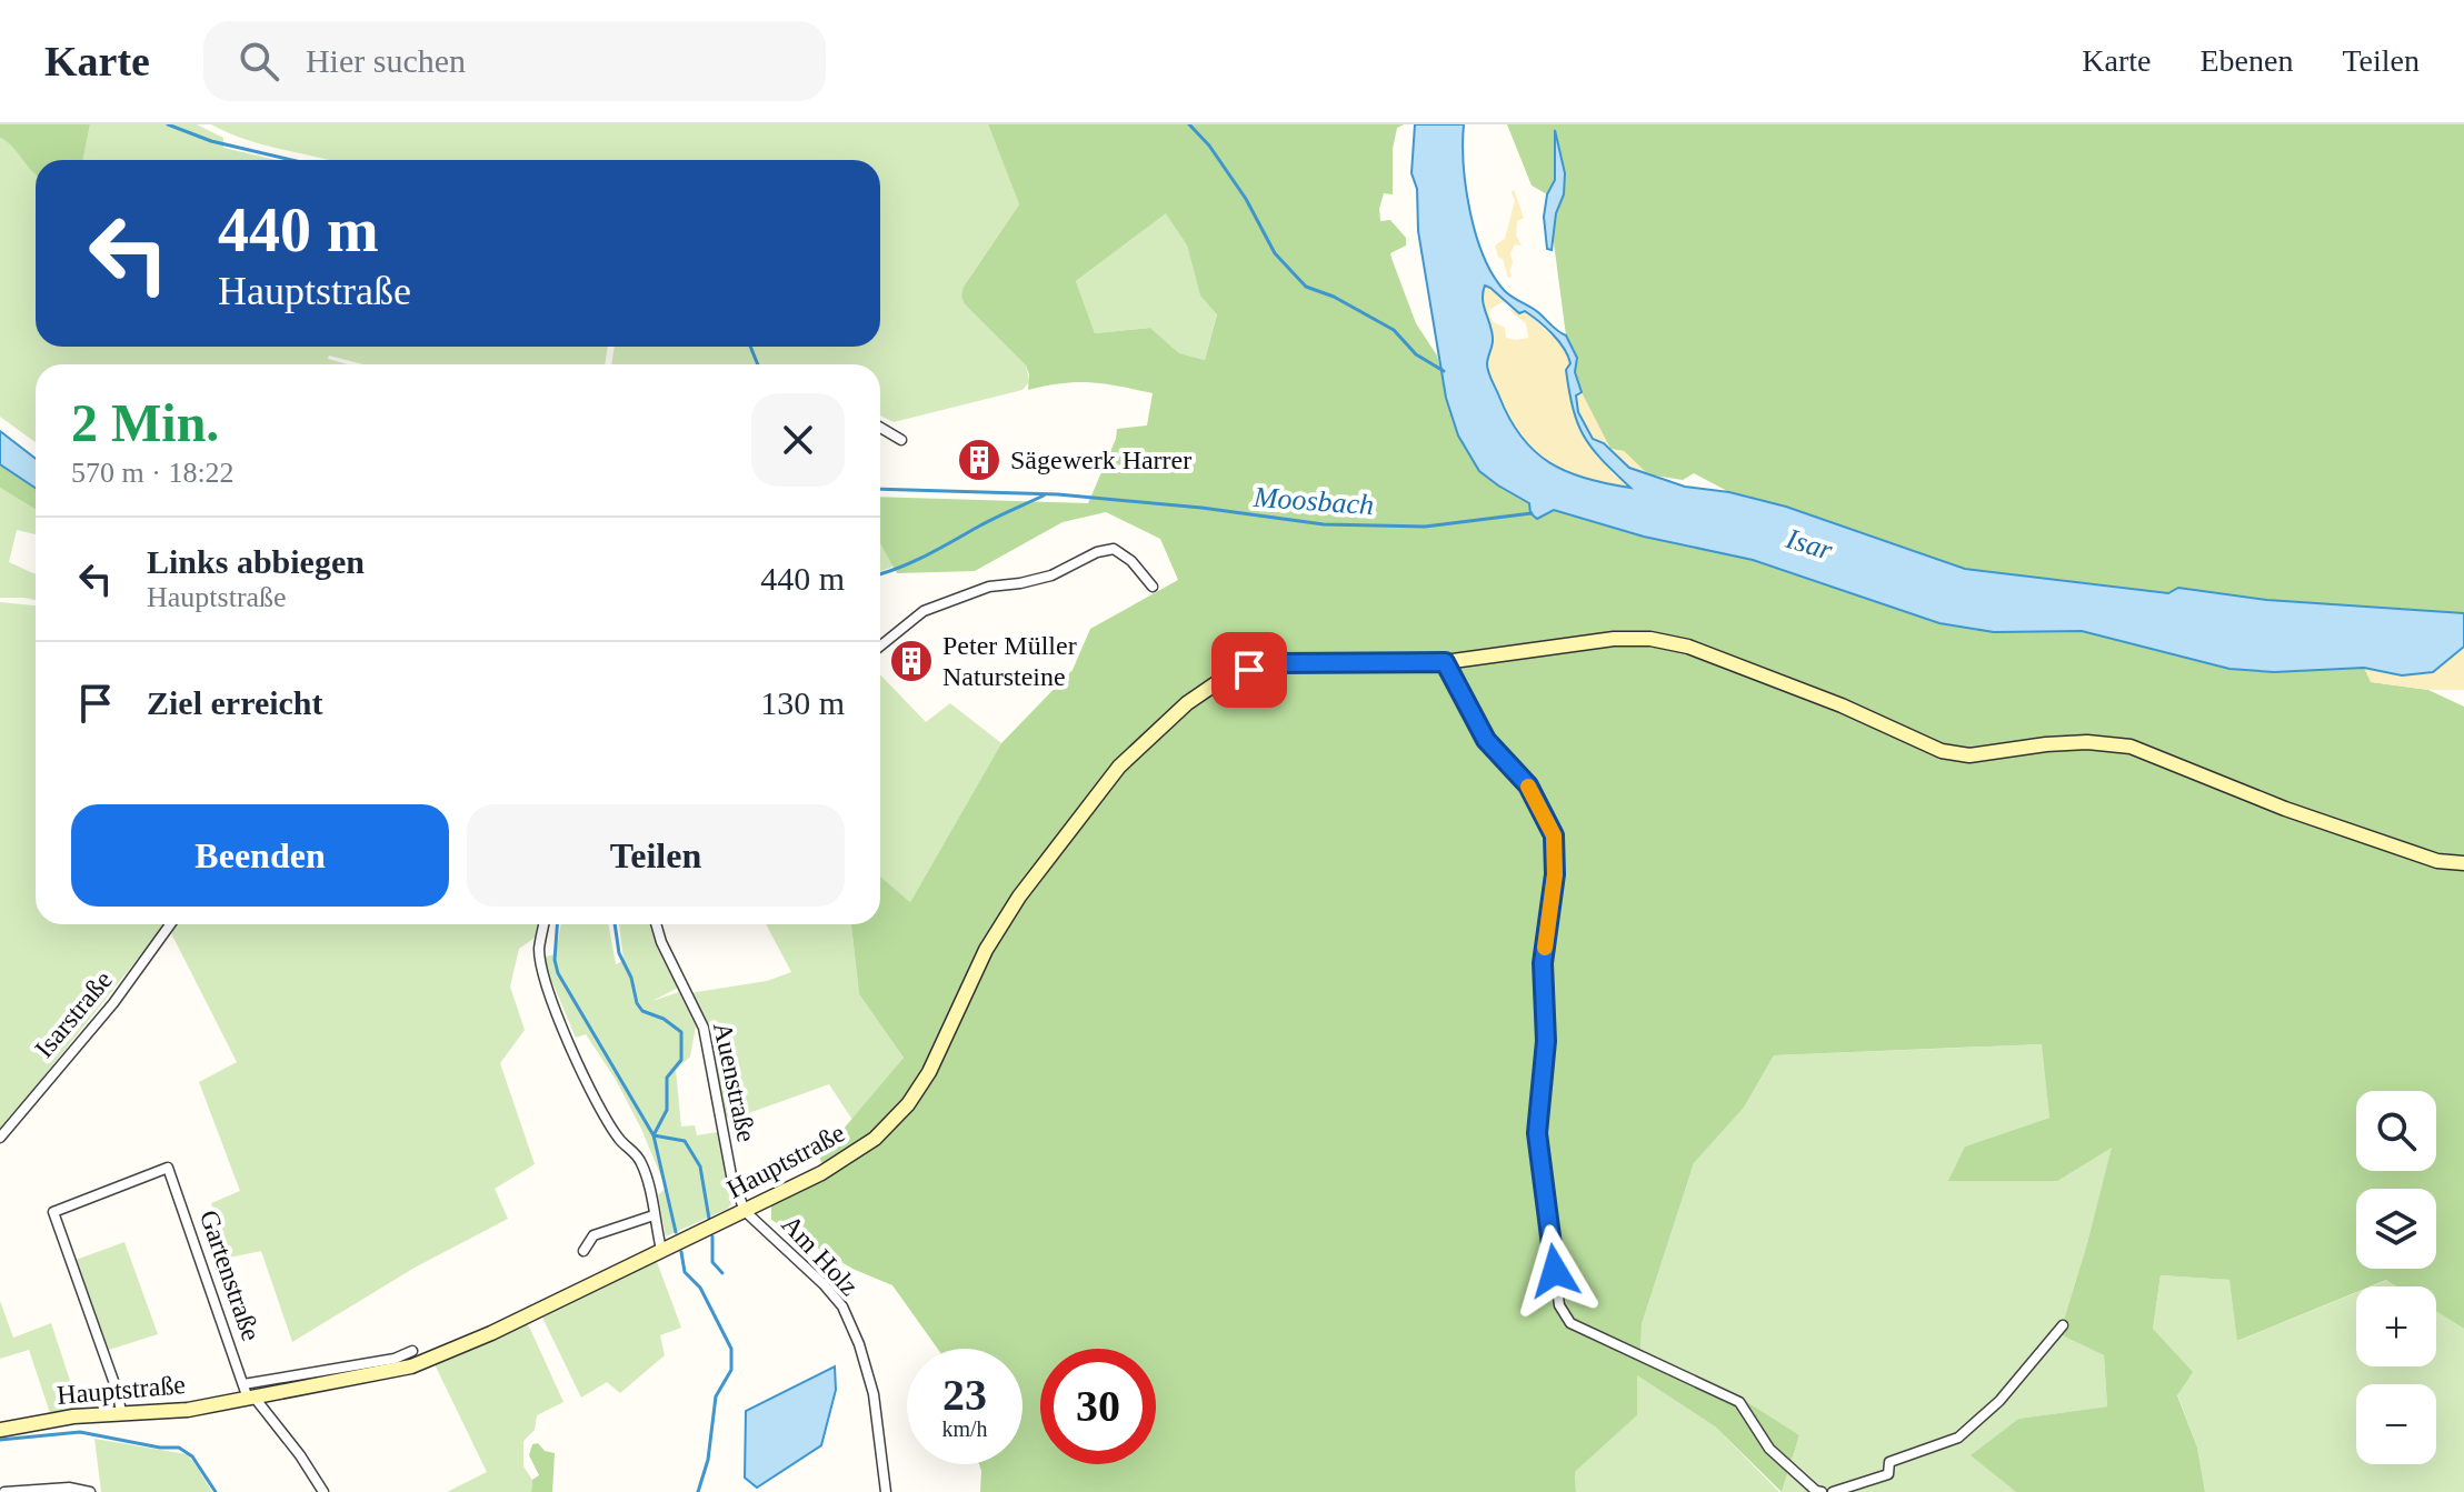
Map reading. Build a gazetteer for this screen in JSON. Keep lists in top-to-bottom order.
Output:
{
  "streets": {
    "main road": ["Hauptstraße"],
    "street": [
      "Isarstraße",
      "Auenstraße",
      "Am Holz",
      "Gartenstraße"
    ]
  },
  "crossings": [
    ["Auenstraße", "Hauptstraße"],
    ["Auenstraße", "Am Holz"],
    ["Hauptstraße", "Am Holz"],
    ["Hauptstraße", "Gartenstraße"]
  ],
  "water": ["Moosbach", "Isar"],
  "places": {
    "building": ["Sägewerk Harrer", "Peter Müller Natursteine"]
  },
  "page": {
    "header": "Karte",
    "search": "Hier suchen",
    "nav": ["Karte", "Ebenen", "Teilen"],
    "turn": ["440 m", "Hauptstraße"],
    "heading": ["2 Min.", "570 m · 18:22"],
    "list": [
      {
        "name": "Links abbiegen",
        "note": "Hauptstraße",
        "value": "440 m"
      },
      {
        "name": "Ziel erreicht",
        "value": "130 m"
      }
    ],
    "buttons": ["Beenden", "Teilen"],
    "map_buttons": ["+", "−"],
    "speed": "23 km/h",
    "limit": "30"
  }
}
